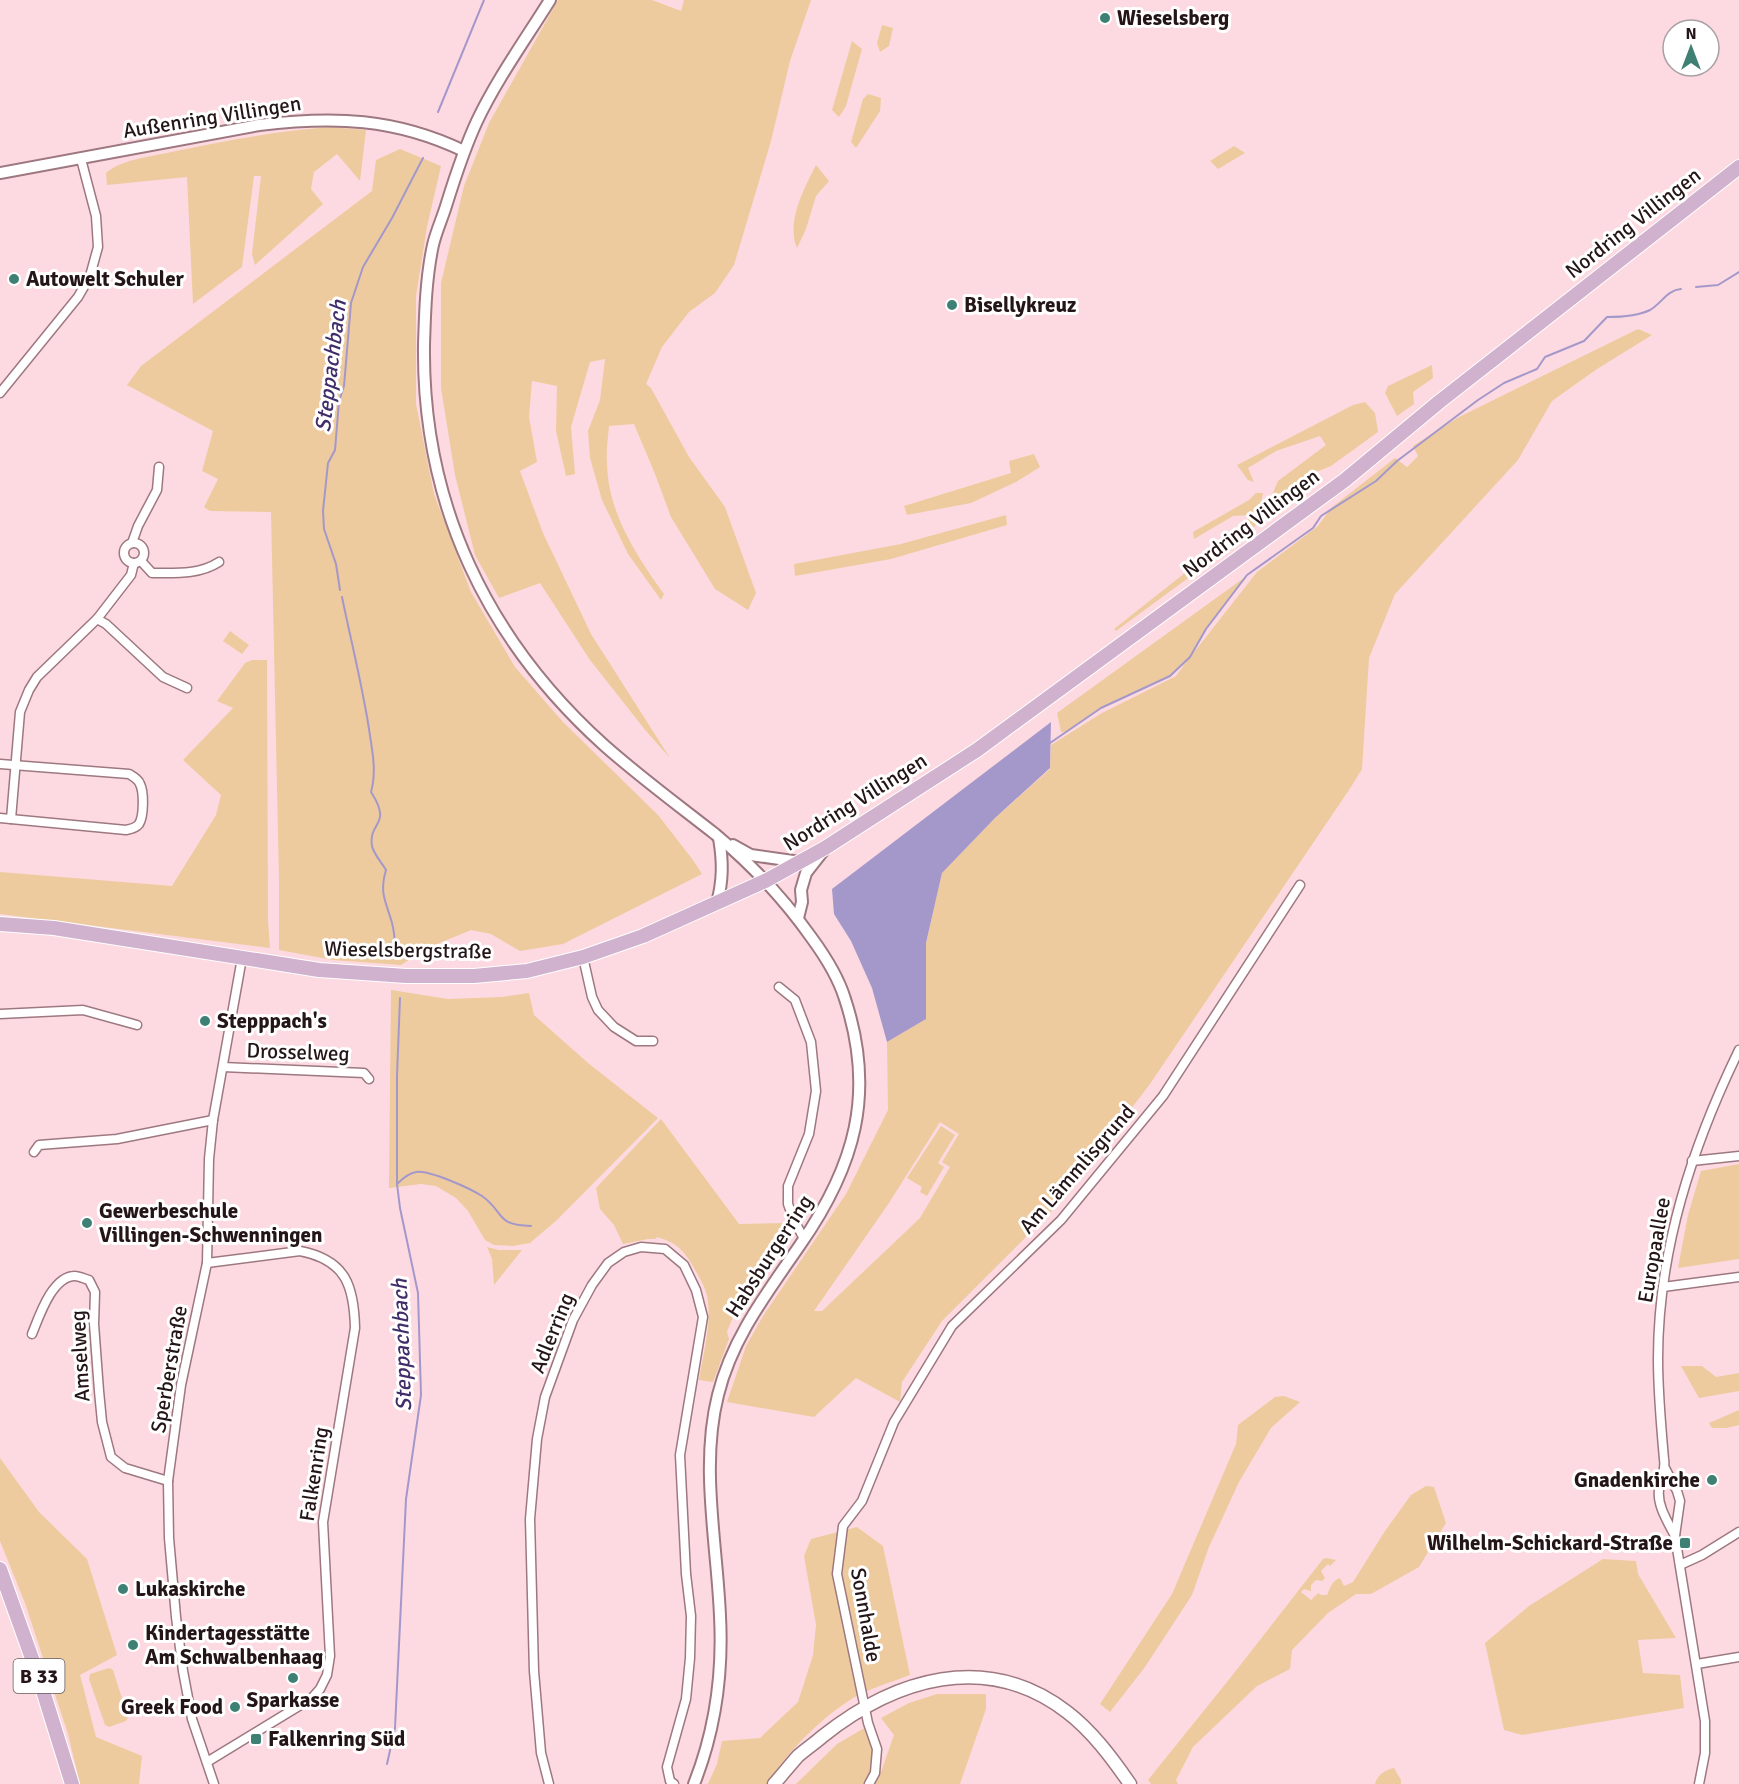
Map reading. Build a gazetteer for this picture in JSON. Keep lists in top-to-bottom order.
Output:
{
  "streets": {
    "main road": ["Nordring Villingen", "Wieselsbergstraße", "B 33"],
    "street": [
      "Außenring Villingen",
      "Drosselweg",
      "Am Lämmlisgrund",
      "Europaallee",
      "Habsburgerring",
      "Adlerring",
      "Amselweg",
      "Sperberstraße",
      "Falkenring",
      "Sonnhalde"
    ]
  },
  "crossings": [
    ["Nordring Villingen", "Wieselsbergstraße"],
    ["Nordring Villingen", "Habsburgerring"],
    ["Wieselsbergstraße", "Habsburgerring"],
    ["Wieselsbergstraße", "Sperberstraße"],
    ["Drosselweg", "Sperberstraße"],
    ["Am Lämmlisgrund", "Sonnhalde"],
    ["Amselweg", "Sperberstraße"],
    ["Sperberstraße", "Falkenring"]
  ],
  "water": ["Steppachbach"],
  "places": {
    "other": [
      "Wieselsberg",
      "Autowelt Schuler",
      "Bisellykreuz",
      "Stepppach's",
      "Gewerbeschule Villingen-Schwenningen",
      "Gnadenkirche",
      "Lukaskirche",
      "Kindertagesstätte Am Schwalbenhaag",
      "Sparkasse",
      "Greek Food"
    ],
    "transit": ["Wilhelm-Schickard-Straße", "Falkenring Süd"]
  },
  "north": "top"
}
